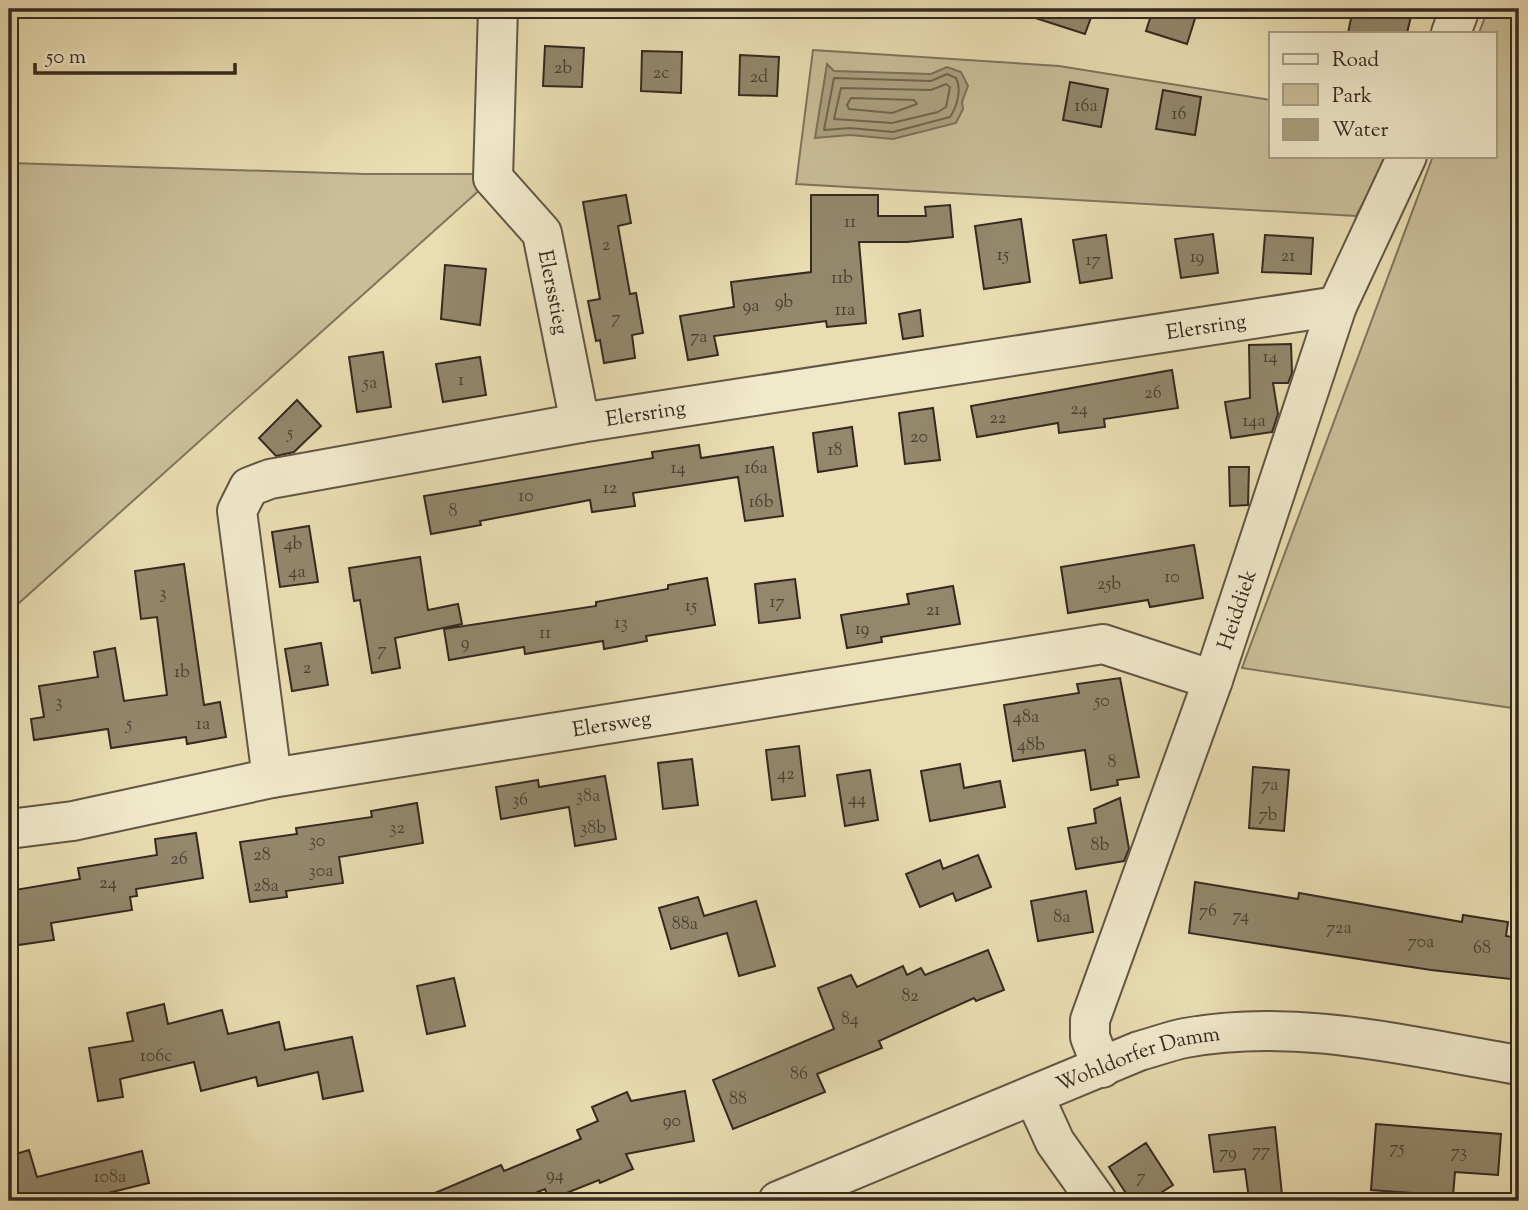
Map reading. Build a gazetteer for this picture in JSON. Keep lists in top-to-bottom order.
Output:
{
  "streets": {
    "street": [
      "Elersstieg",
      "Elersring",
      "Heiddiek",
      "Elersweg",
      "Wohldorfer Damm"
    ]
  },
  "crossings": [
    ["Elersstieg", "Elersring"],
    ["Elersring", "Heiddiek"],
    ["Elersring", "Elersweg"],
    ["Heiddiek", "Elersweg"],
    ["Heiddiek", "Wohldorfer Damm"]
  ],
  "house_numbers": [
    "2b",
    "2c",
    "2d",
    "16a",
    "16",
    "11",
    "2",
    "15",
    "21",
    "19",
    "17",
    "11b",
    "9b",
    "9a",
    "11a",
    "7",
    "7a",
    "14",
    "1",
    "5a",
    "26",
    "24",
    "22",
    "14a",
    "5",
    "20",
    "18",
    "14",
    "16a",
    "12",
    "10",
    "16b",
    "8",
    "4b",
    "4a",
    "10",
    "25b",
    "3",
    "17",
    "15",
    "21",
    "13",
    "19",
    "11",
    "9",
    "7",
    "2",
    "1b",
    "50",
    "3",
    "48a",
    "5",
    "1a",
    "48b",
    "8",
    "42",
    "7a",
    "38a",
    "44",
    "36",
    "7b",
    "32",
    "38b",
    "30",
    "8b",
    "28",
    "26",
    "30a",
    "24",
    "28a",
    "76",
    "74",
    "8a",
    "88a",
    "72a",
    "70a",
    "68",
    "82",
    "84",
    "106c",
    "86",
    "88",
    "90",
    "75",
    "77",
    "73",
    "79",
    "94",
    "108a",
    "7"
  ],
  "legend": ["Road", "Park", "Water"],
  "scale_bar": "50 m"
}
